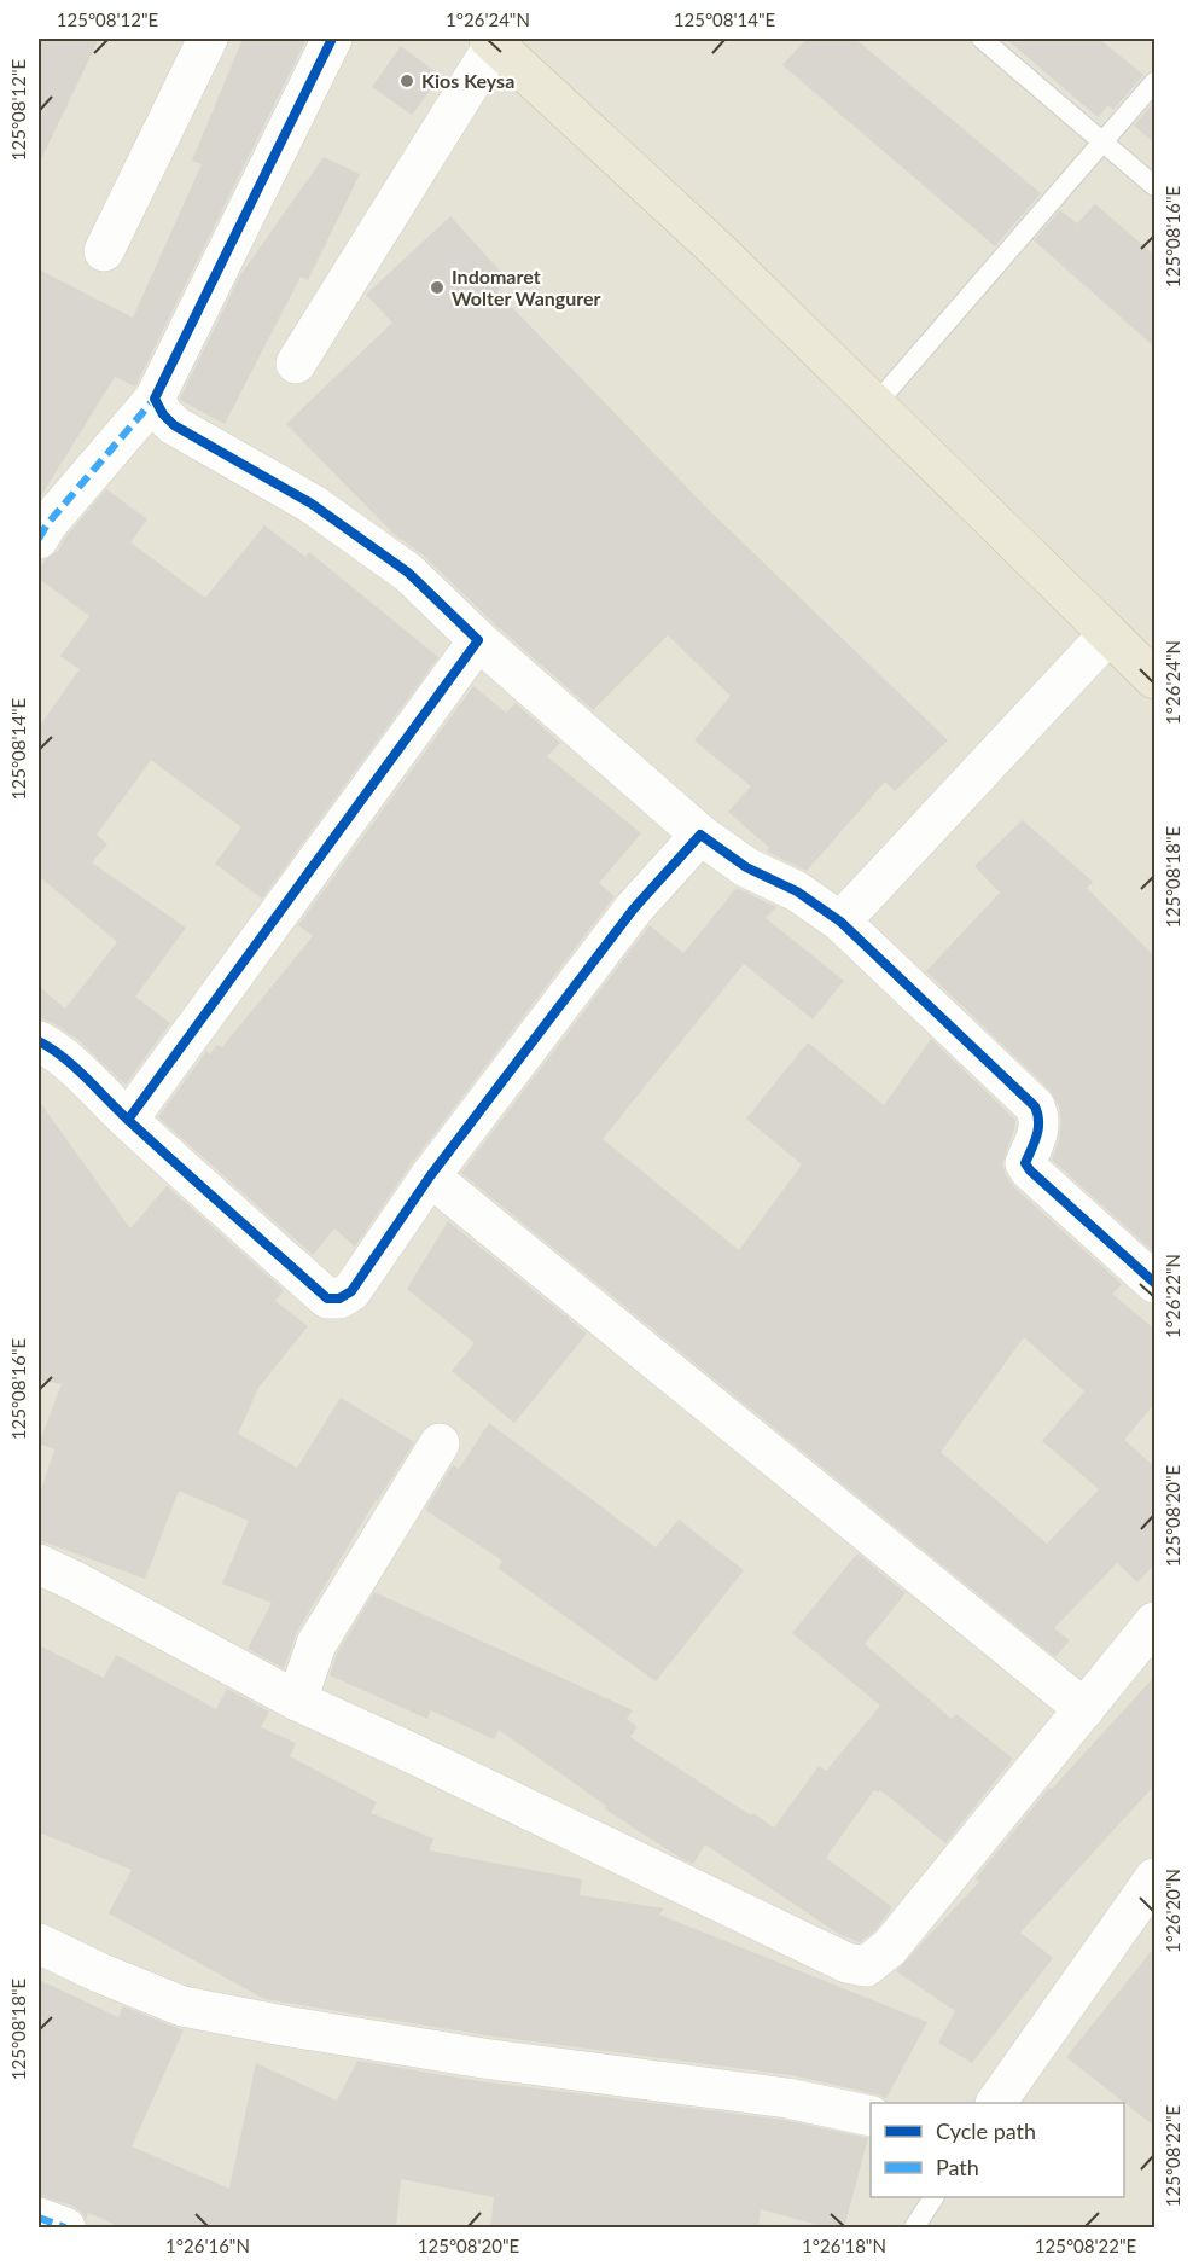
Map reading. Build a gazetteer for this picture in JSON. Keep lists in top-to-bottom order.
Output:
{
  "places": ["Kios Keysa", "Indomaret Wolter Wangurer"],
  "legend": ["Cycle path", "Path"],
  "coordinates": [
    "125°08'12\"E",
    "1°26'24\"N",
    "125°08'14\"E",
    "125°08'16\"E",
    "125°08'18\"E",
    "1°26'22\"N",
    "125°08'20\"E",
    "1°26'20\"N",
    "125°08'22\"E",
    "1°26'16\"N",
    "1°26'18\"N"
  ]
}
